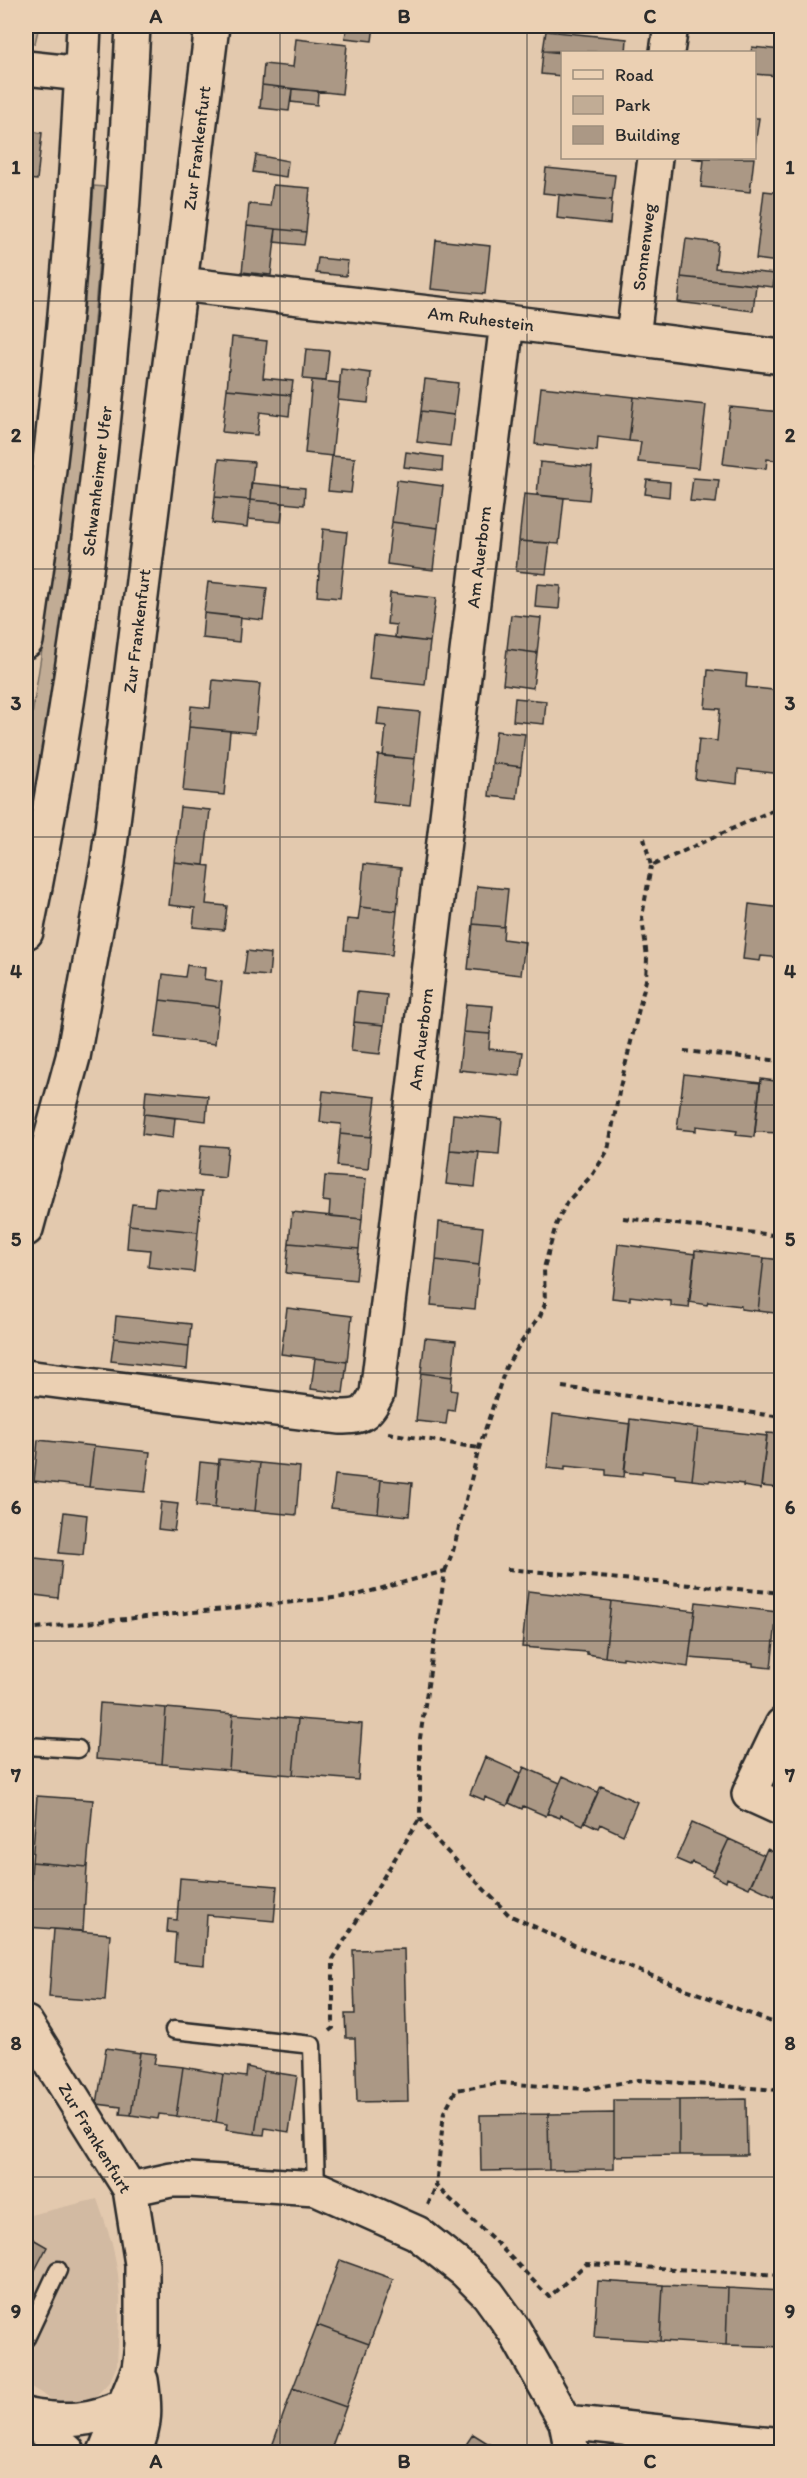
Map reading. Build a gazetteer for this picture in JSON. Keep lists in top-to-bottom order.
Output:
{
  "streets": {
    "street": [
      "Zur Frankenfurt",
      "Sonnenweg",
      "Am Ruhestein",
      "Schwanheimer Ufer",
      "Am Auerborn"
    ]
  },
  "crossings": [
    ["Zur Frankenfurt", "Am Ruhestein"],
    ["Sonnenweg", "Am Ruhestein"],
    ["Am Ruhestein", "Am Auerborn"]
  ],
  "legend": ["Road", "Park", "Building"],
  "grid": {
    "columns": ["A", "B", "C"],
    "rows": [
      "1",
      "2",
      "3",
      "4",
      "5",
      "6",
      "7",
      "8",
      "9"
    ]
  }
}
